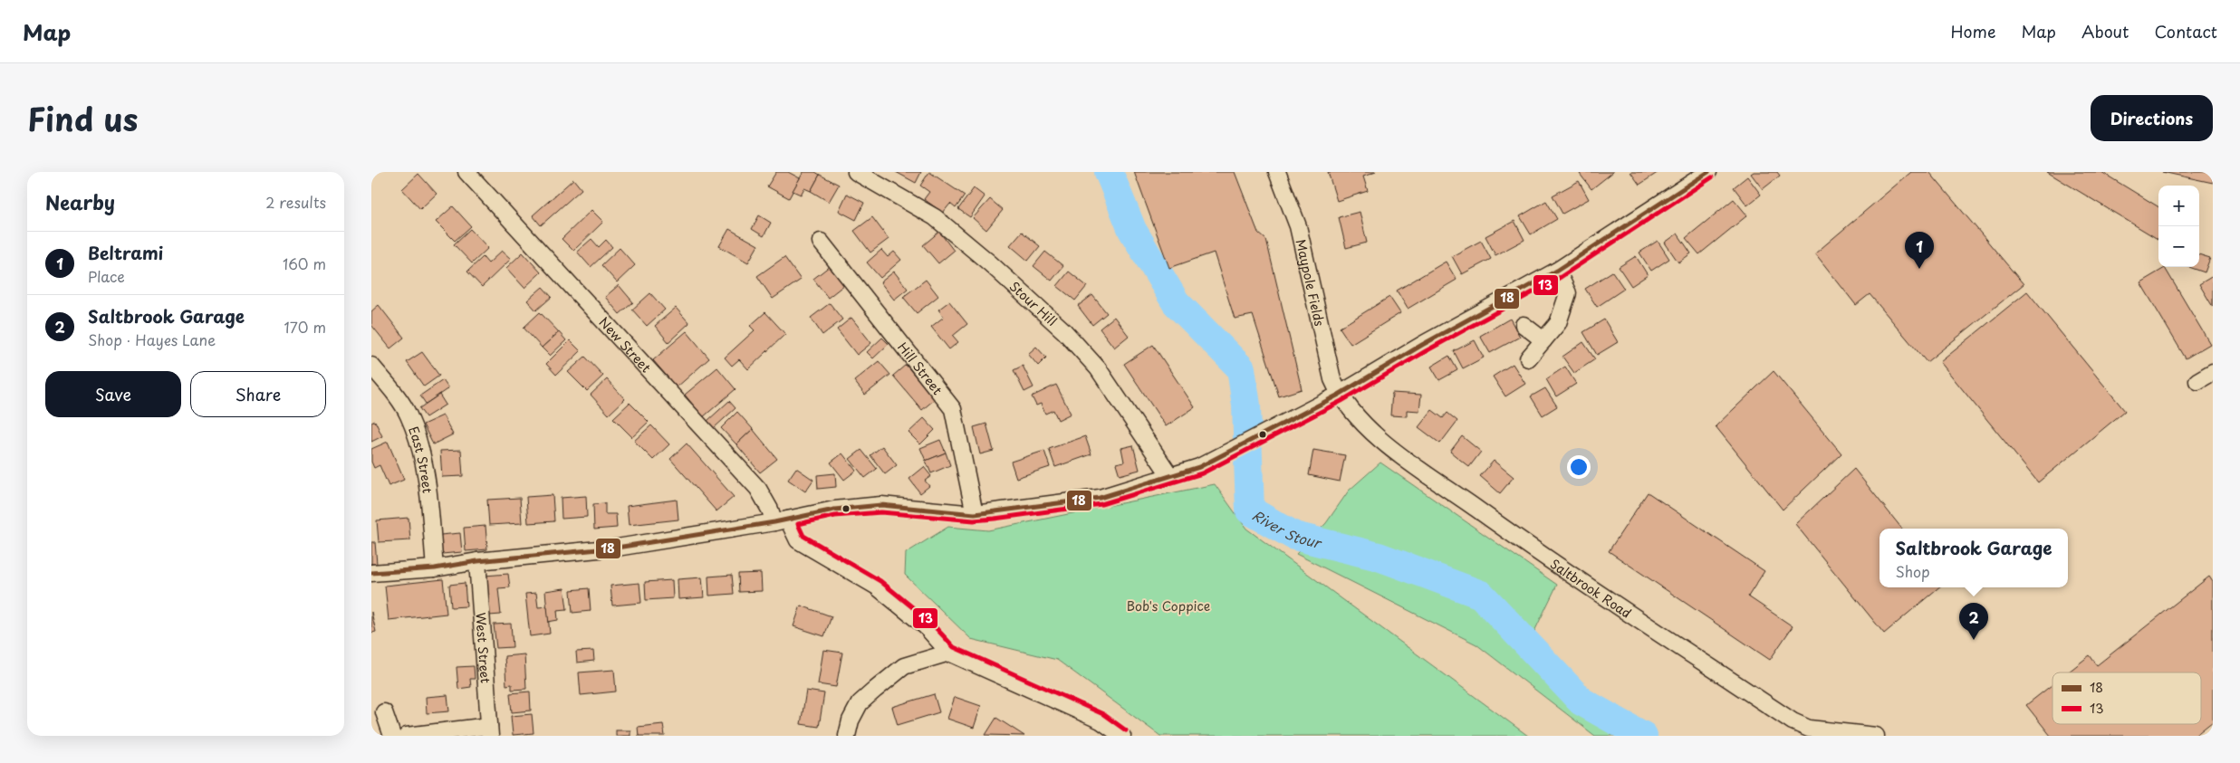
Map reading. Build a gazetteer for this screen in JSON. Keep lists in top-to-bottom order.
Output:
{
  "streets": {
    "street": [
      "Maypole Fields",
      "Stour Hill",
      "New Street",
      "Hill Street",
      "East Street",
      "Saltbrook Road",
      "West Street"
    ]
  },
  "crossings": [
    ["Maypole Fields", "Saltbrook Road"]
  ],
  "water": ["River Stour"],
  "parks": ["Bob's Coppice"],
  "lines": ["transit line 18", "transit line 13"],
  "legend": ["18", "13"],
  "page": {
    "header": "Map",
    "nav": [
      "Home",
      "Map",
      "About",
      "Contact"
    ],
    "title": "Find us",
    "buttons": [
      "Directions",
      ["Save", "Share"]
    ],
    "heading": ["Nearby", "2 results"],
    "map_buttons": ["+", "−"],
    "list": [
      {
        "mark": "1",
        "name": "Beltrami",
        "note": "Place",
        "value": "160 m"
      },
      {
        "mark": "2",
        "name": "Saltbrook Garage",
        "note": "Shop · Hayes Lane",
        "value": "170 m"
      }
    ],
    "pins": ["1", "2"],
    "popup": ["Saltbrook Garage", "Shop"]
  }
}
